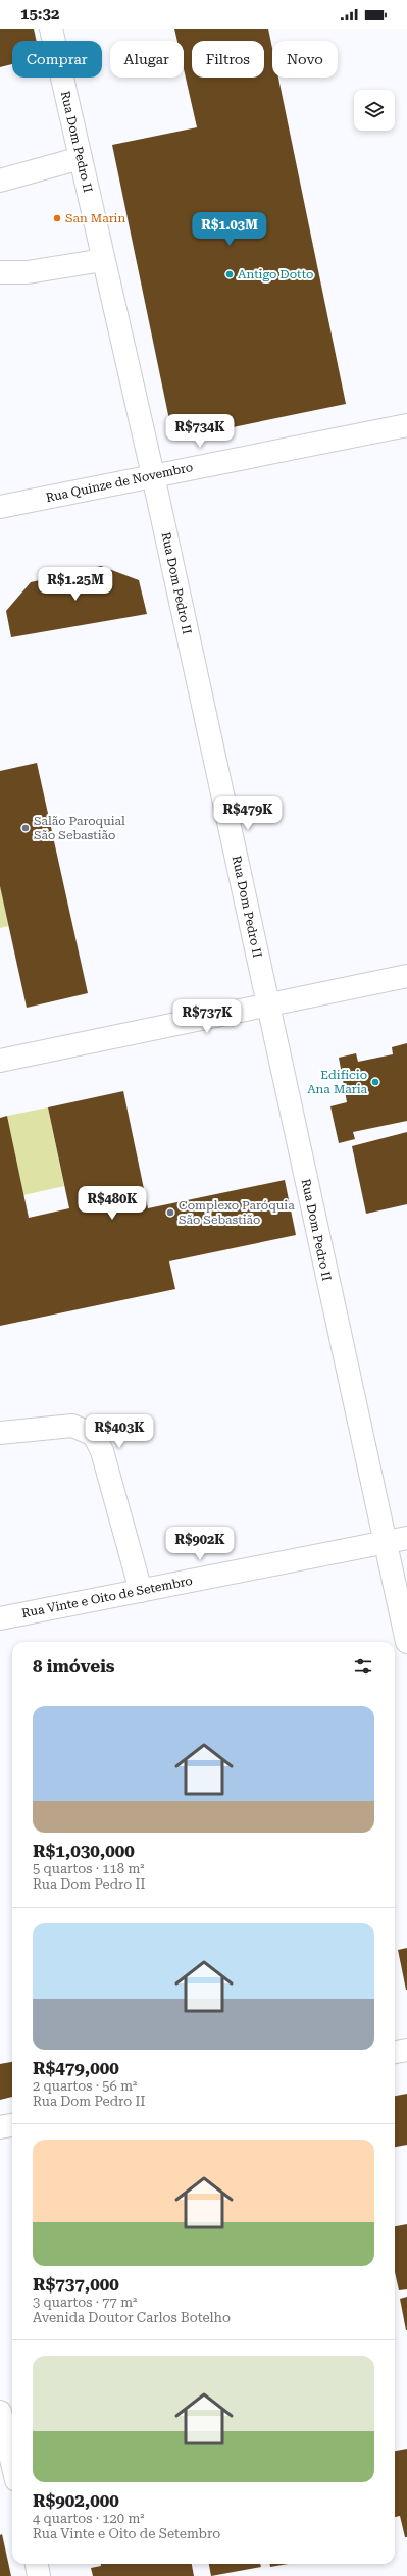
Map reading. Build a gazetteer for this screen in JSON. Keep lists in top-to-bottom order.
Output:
{
  "streets": {
    "main road": ["Rua Dom Pedro II", "Rua Quinze de Novembro", "Rua Vinte e Oito de Setembro"]
  },
  "crossings": [
    ["Rua Dom Pedro II", "Rua Quinze de Novembro"],
    ["Rua Dom Pedro II", "Rua Vinte e Oito de Setembro"]
  ],
  "places": [
    "San Marin",
    "Antigo Dotto",
    "Salão Paroquial São Sebastião",
    "Edifício Ana Maria",
    "Complexo Paróquia São Sebastião"
  ],
  "page": {
    "status": "15:32",
    "chip": [
      "Comprar",
      "Alugar",
      "Filtros",
      "Novo"
    ],
    "price": [
      "R$1.03M",
      "R$734K",
      "R$1.25M",
      "R$479K",
      "R$737K",
      "R$480K",
      "R$403K",
      "R$902K"
    ],
    "heading": "8 imóveis",
    "list": [
      {
        "name": "R$1,030,000",
        "note": "5 quartos · 118 m² · Rua Dom Pedro II"
      },
      {
        "name": "R$479,000",
        "note": "2 quartos · 56 m² · Rua Dom Pedro II"
      },
      {
        "name": "R$737,000",
        "note": "3 quartos · 77 m² · Avenida Doutor Carlos Botelho"
      },
      {
        "name": "R$902,000",
        "note": "4 quartos · 120 m² · Rua Vinte e Oito de Setembro"
      }
    ]
  }
}
